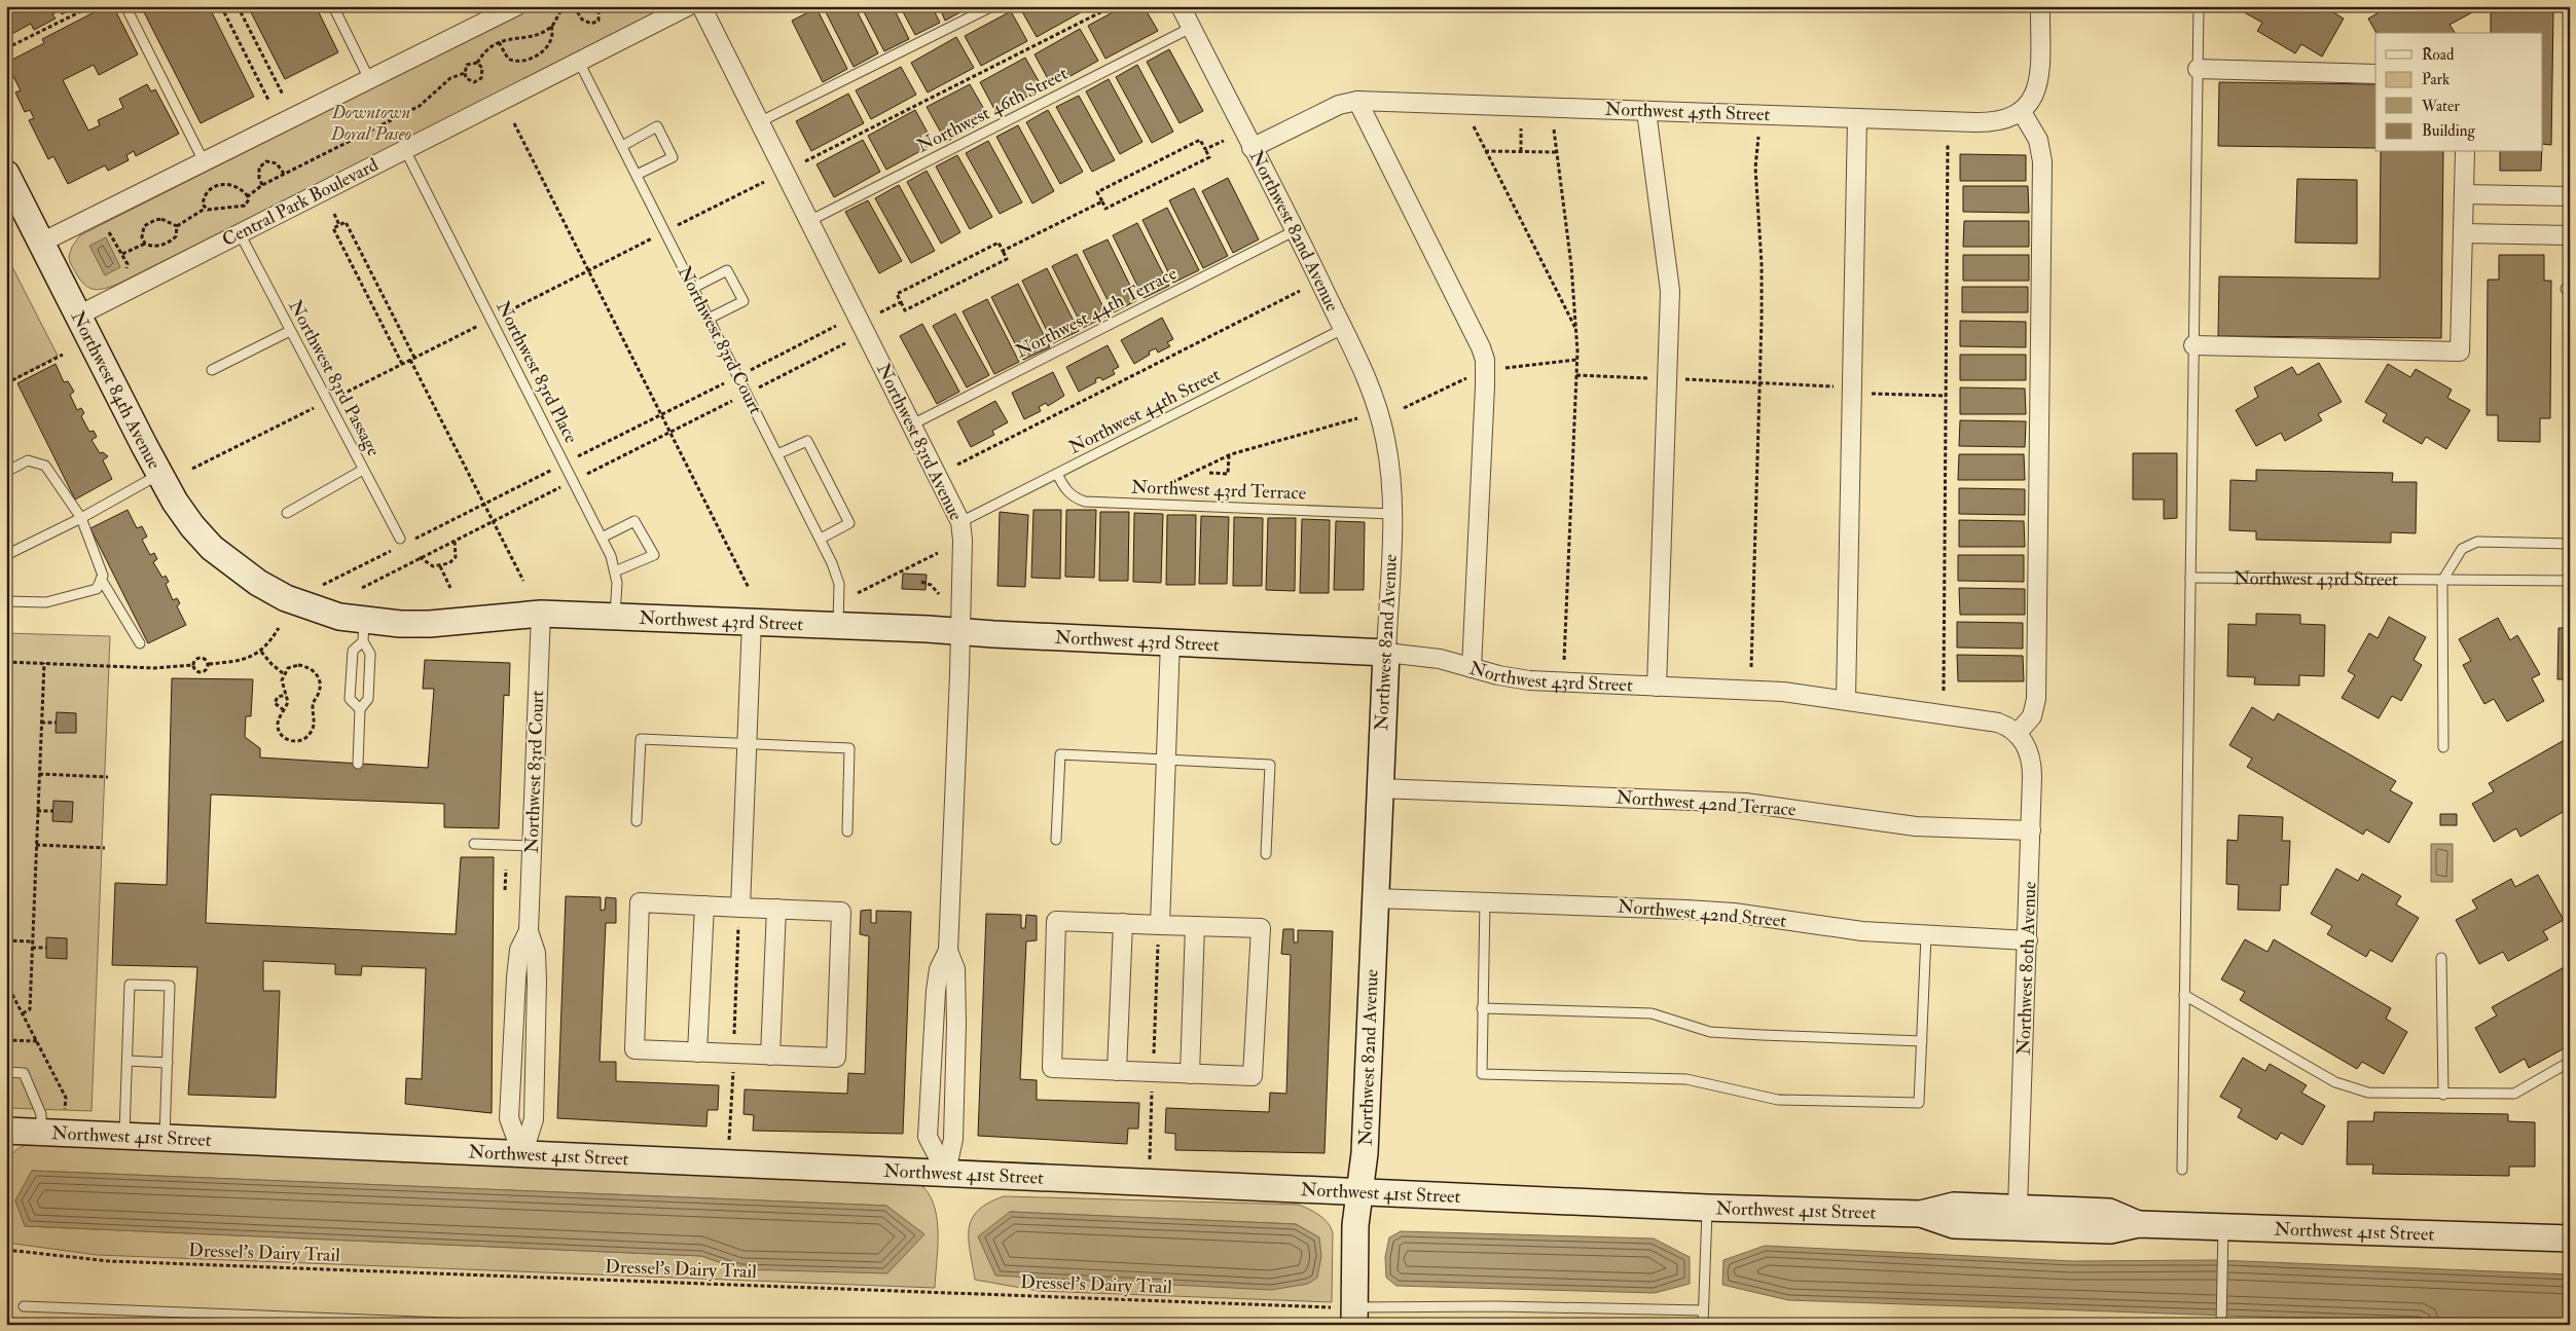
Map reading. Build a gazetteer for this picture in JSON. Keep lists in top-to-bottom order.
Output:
{
  "streets": {
    "street": [
      "Northwest 45th Street",
      "Central Park Boulevard",
      "Northwest 82nd Avenue",
      "Northwest 83rd Court",
      "Northwest 84th Avenue",
      "Northwest 83rd Avenue",
      "Northwest 43rd Street",
      "Northwest 42nd Terrace",
      "Northwest 42nd Street",
      "Northwest 80th Avenue",
      "Northwest 41st Street"
    ],
    "lane": [
      "Northwest 46th Street",
      "Northwest 44th Terrace",
      "Northwest 83rd Place",
      "Northwest 83rd Passage",
      "Northwest 44th Street",
      "Northwest 43rd Terrace"
    ],
    "path": ["Dressel's Dairy Trail"]
  },
  "crossings": [
    ["Northwest 46th Street", "Northwest 82nd Avenue"],
    ["Northwest 46th Street", "Northwest 83rd Avenue"],
    ["Northwest 45th Street", "Northwest 82nd Avenue"],
    ["Central Park Boulevard", "Northwest 83rd Court"],
    ["Central Park Boulevard", "Northwest 83rd Place"],
    ["Central Park Boulevard", "Northwest 83rd Passage"],
    ["Central Park Boulevard", "Northwest 84th Avenue"],
    ["Northwest 82nd Avenue", "Northwest 44th Terrace"],
    ["Northwest 82nd Avenue", "Northwest 44th Street"],
    ["Northwest 82nd Avenue", "Northwest 43rd Terrace"],
    ["Northwest 82nd Avenue", "Northwest 43rd Street"],
    ["Northwest 82nd Avenue", "Northwest 42nd Terrace"],
    ["Northwest 82nd Avenue", "Northwest 42nd Street"],
    ["Northwest 82nd Avenue", "Northwest 41st Street"],
    ["Northwest 82nd Avenue", "Dressel's Dairy Trail"],
    ["Northwest 44th Terrace", "Northwest 83rd Avenue"],
    ["Northwest 83rd Court", "Northwest 43rd Street"],
    ["Northwest 83rd Court", "Northwest 41st Street"],
    ["Northwest 83rd Place", "Northwest 43rd Street"],
    ["Northwest 84th Avenue", "Northwest 43rd Street"],
    ["Northwest 44th Street", "Northwest 83rd Avenue"],
    ["Northwest 44th Street", "Northwest 43rd Terrace"],
    ["Northwest 83rd Avenue", "Northwest 43rd Street"],
    ["Northwest 83rd Avenue", "Northwest 41st Street"],
    ["Northwest 43rd Street", "Northwest 80th Avenue"],
    ["Northwest 42nd Terrace", "Northwest 80th Avenue"],
    ["Northwest 42nd Street", "Northwest 80th Avenue"],
    ["Northwest 80th Avenue", "Northwest 41st Street"]
  ],
  "parks": ["Downtown Doral Paseo"],
  "legend": [
    "Road",
    "Park",
    "Water",
    "Building"
  ]
}
